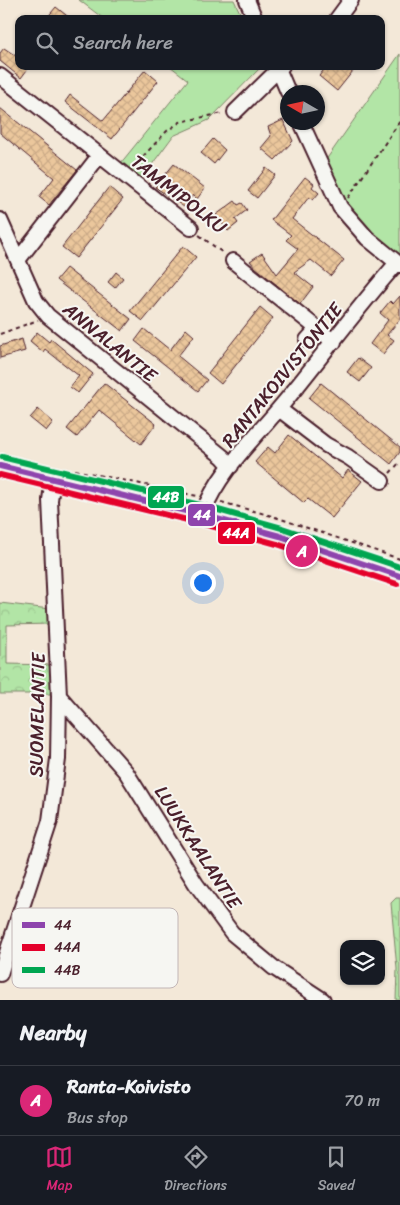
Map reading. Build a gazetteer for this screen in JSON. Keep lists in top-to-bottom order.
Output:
{
  "streets": {
    "street": [
      "TAMMIPOLKU",
      "ANNALANTIE",
      "RANTAKOIVISTONTIE",
      "SUOMELANTIE",
      "LUUKKAALANTIE"
    ]
  },
  "crossings": [
    ["TAMMIPOLKU", "RANTAKOIVISTONTIE"],
    ["ANNALANTIE", "RANTAKOIVISTONTIE"],
    ["SUOMELANTIE", "LUUKKAALANTIE"]
  ],
  "lines": ["transit line 44B", "transit line 44", "transit line 44A"],
  "legend": ["44", "44A", "44B"],
  "north": "left",
  "page": {
    "search": "Search here",
    "pins": "A",
    "heading": "Nearby",
    "list": [
      {
        "mark": "A",
        "name": "Ranta-Koivisto",
        "note": "Bus stop",
        "value": "70 m"
      }
    ],
    "nav": ["Map", "Directions", "Saved"]
  }
}
